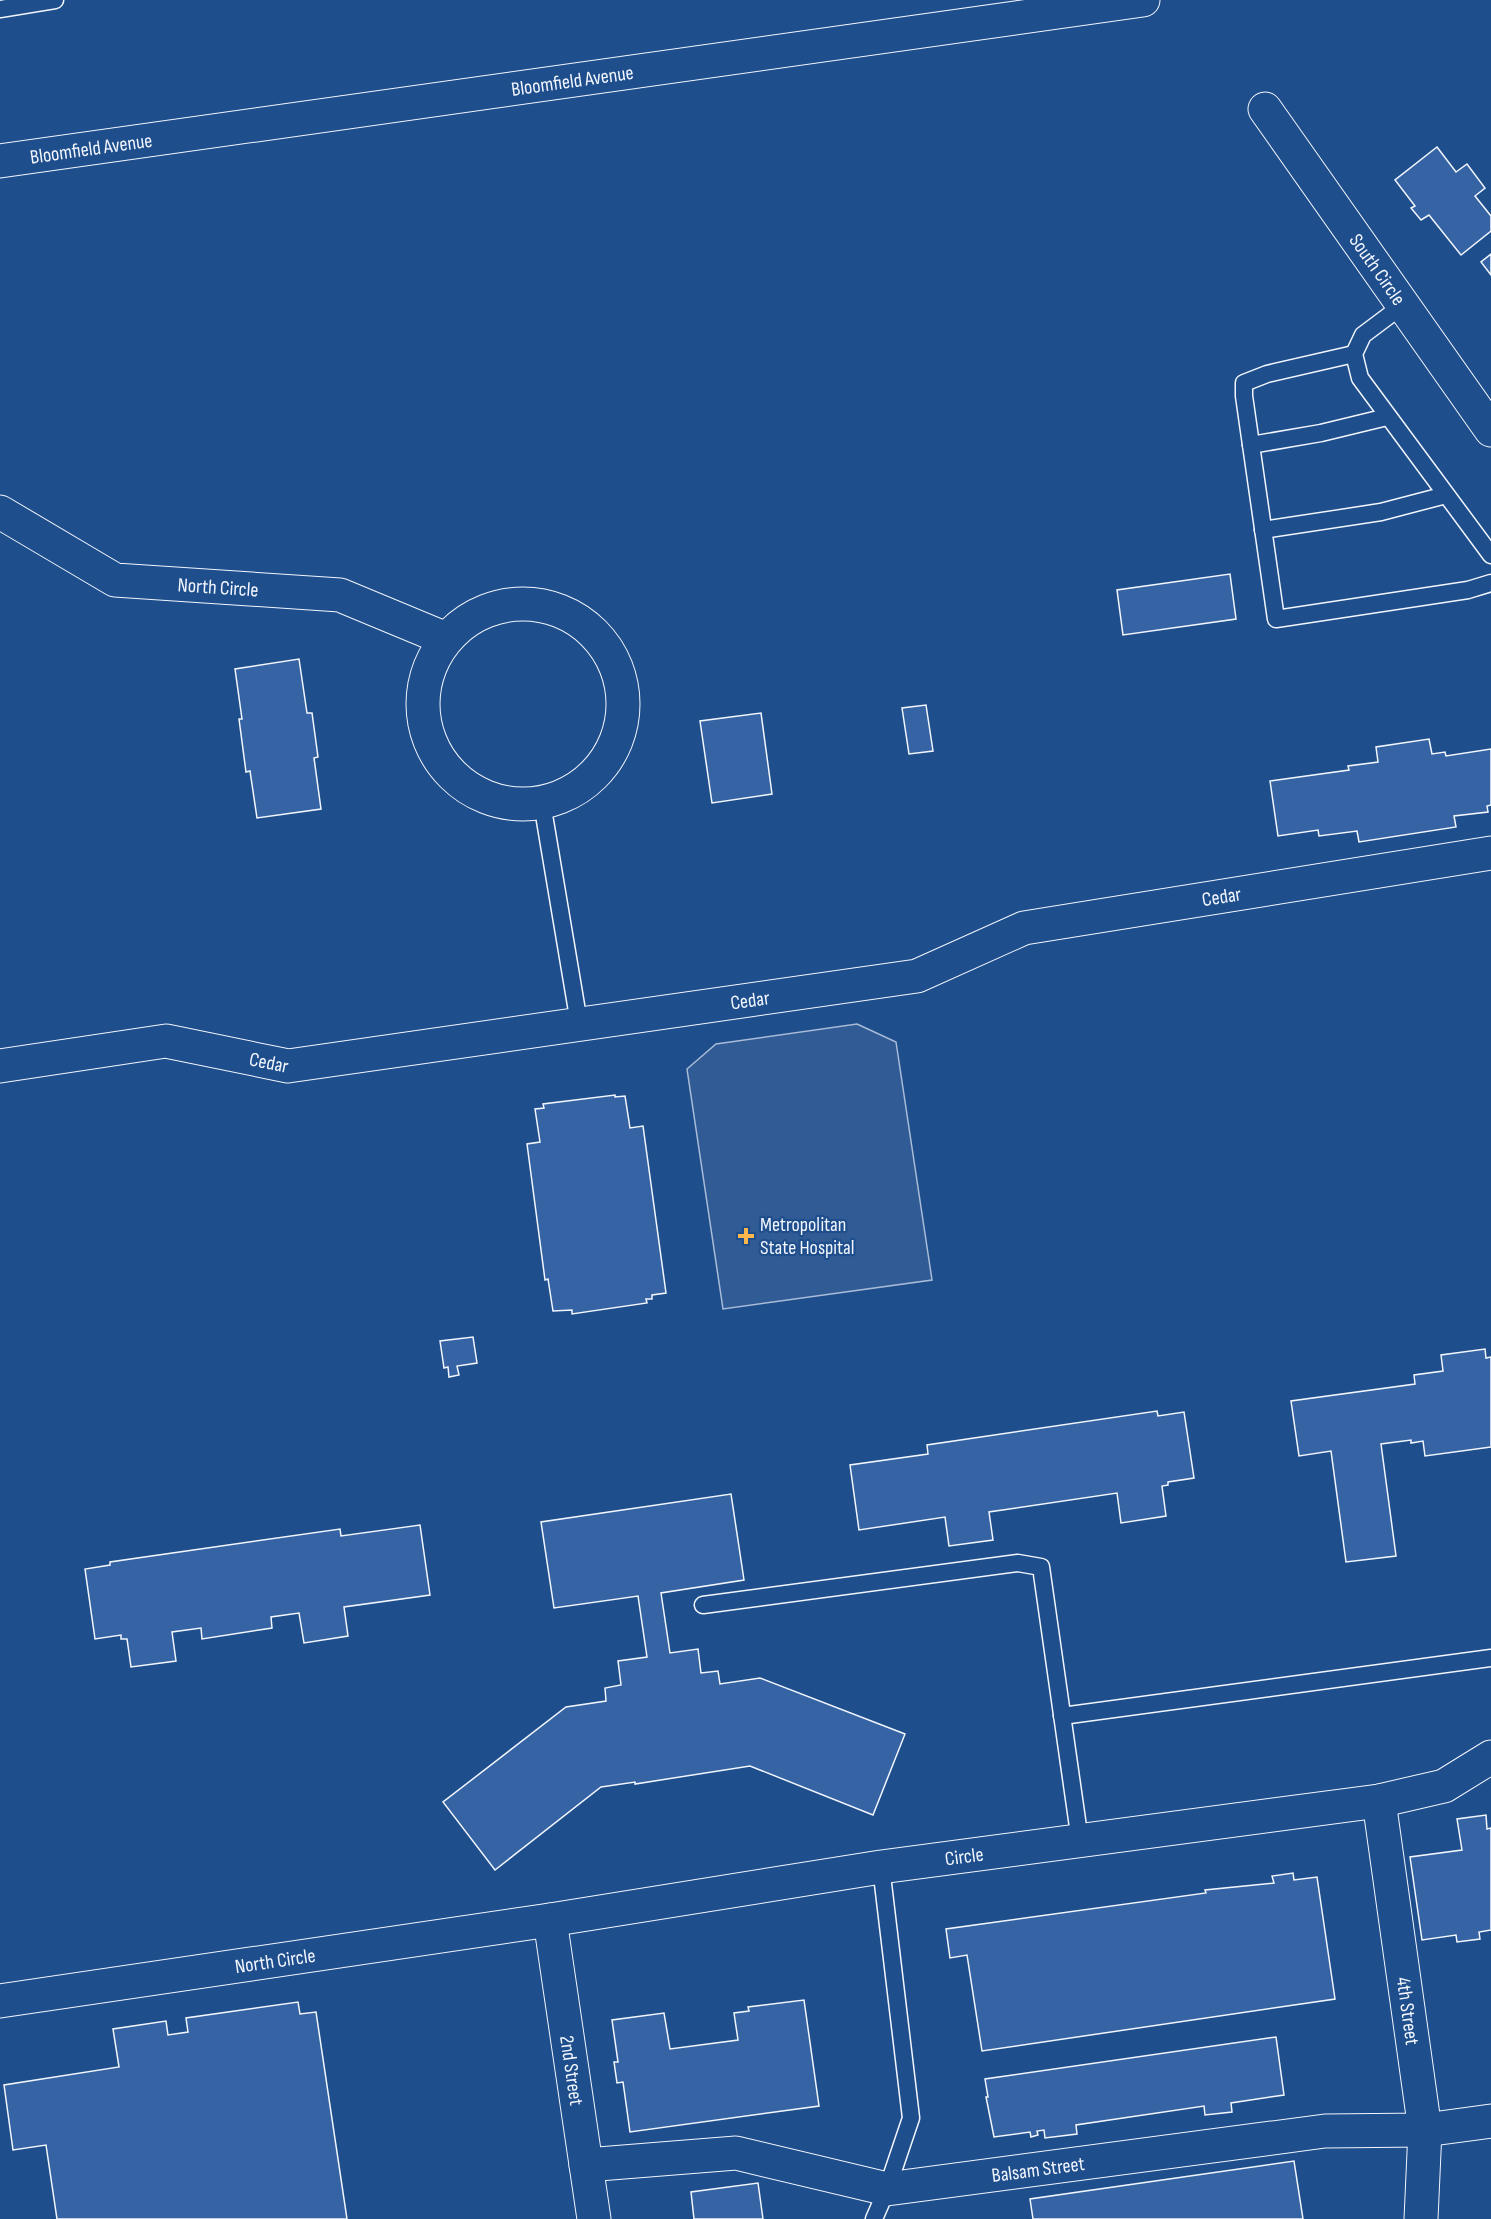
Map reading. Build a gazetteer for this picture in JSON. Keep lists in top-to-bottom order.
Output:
{
  "streets": {
    "street": [
      "Bloomfield Avenue",
      "South Circle",
      "North Circle",
      "Cedar",
      "Circle",
      "4th Street",
      "2nd Street",
      "Balsam Street"
    ]
  },
  "crossings": [
    ["North Circle", "Circle"],
    ["North Circle", "2nd Street"],
    ["Circle", "4th Street"],
    ["Circle", "2nd Street"],
    ["4th Street", "Balsam Street"],
    ["2nd Street", "Balsam Street"]
  ],
  "places": {
    "health": ["Metropolitan State Hospital"]
  }
}
